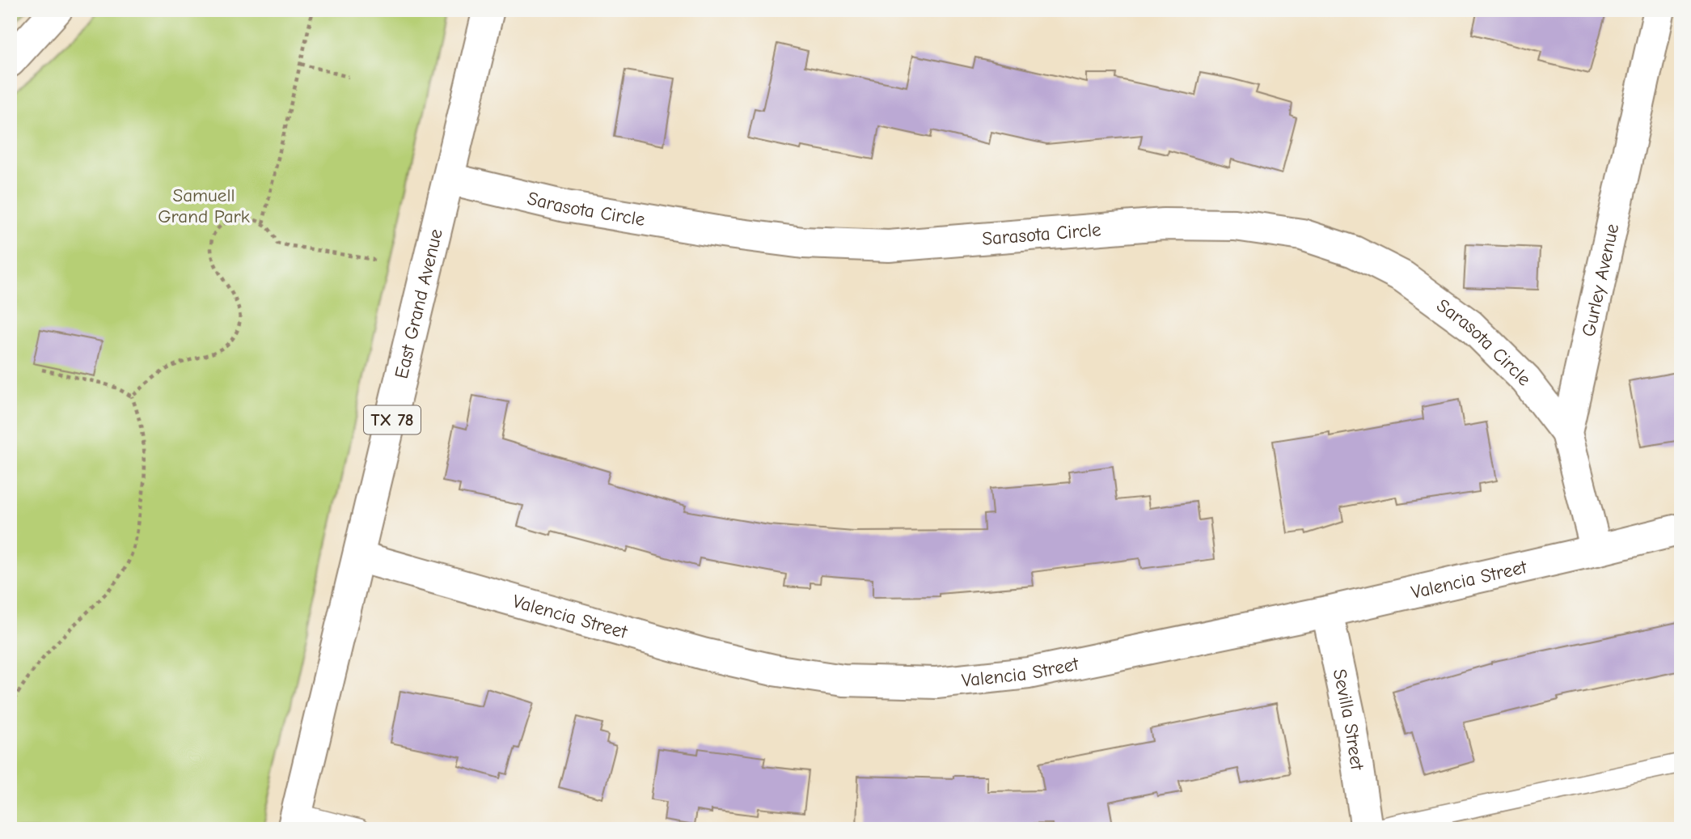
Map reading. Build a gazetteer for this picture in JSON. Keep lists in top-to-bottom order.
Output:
{
  "streets": {
    "street": [
      "Sarasota Circle",
      "Gurley Avenue",
      "East Grand Avenue",
      "TX 78",
      "Valencia Street",
      "Sevilla Street"
    ]
  },
  "crossings": [
    ["Sarasota Circle", "Gurley Avenue"],
    ["Sarasota Circle", "East Grand Avenue"],
    ["Gurley Avenue", "Valencia Street"],
    ["East Grand Avenue", "Valencia Street"],
    ["Valencia Street", "Sevilla Street"]
  ],
  "parks": ["Samuell Grand Park"]
}
